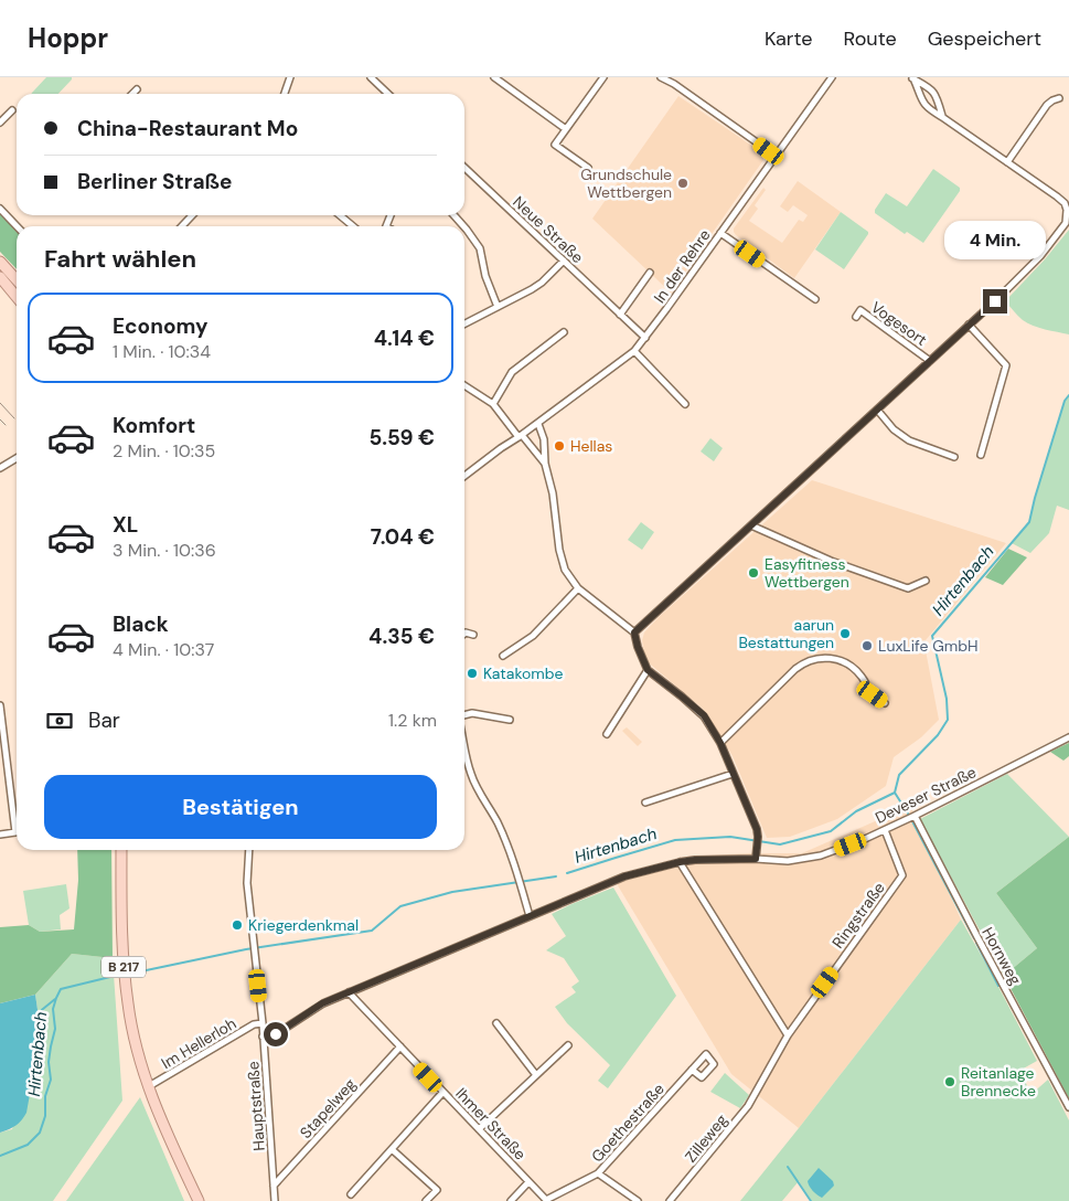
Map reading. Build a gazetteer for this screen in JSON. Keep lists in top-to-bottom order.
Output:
{
  "streets": {
    "main road": ["B 217"],
    "street": [
      "Neue Straße",
      "In der Rehre",
      "Vogesort",
      "Deveser Straße",
      "Ringstraße",
      "Hornweg",
      "Im Hellerloh",
      "Hauptstraße",
      "Stapelweg",
      "Goethestraße",
      "Ihmer Straße",
      "Zilleweg"
    ]
  },
  "crossings": [
    ["Neue Straße", "In der Rehre"],
    ["Deveser Straße", "Ringstraße"],
    ["Deveser Straße", "Hornweg"],
    ["Deveser Straße", "Hauptstraße"],
    ["Deveser Straße", "Ihmer Straße"],
    ["Ringstraße", "Zilleweg"],
    ["B 217", "Im Hellerloh"],
    ["Im Hellerloh", "Hauptstraße"],
    ["Hauptstraße", "Stapelweg"],
    ["Stapelweg", "Ihmer Straße"],
    ["Goethestraße", "Ihmer Straße"]
  ],
  "water": ["Hirtenbach"],
  "places": [
    "Grundschule Wettbergen",
    "Hellas",
    "Easyfitness Wettbergen",
    "aarun Bestattungen",
    "LuxLife GmbH",
    "Katakombe",
    "Kriegerdenkmal",
    "Reitanlage Brennecke"
  ],
  "page": {
    "header": "Hoppr",
    "nav": ["Karte", "Route", "Gespeichert"],
    "banner": ["China-Restaurant Mo", "Berliner Straße"],
    "bubble": "4 Min.",
    "heading": "Fahrt wählen",
    "list": [
      {
        "name": "Economy",
        "note": "1 Min. · 10:34",
        "value": "4.14 €"
      },
      {
        "name": "Komfort",
        "note": "2 Min. · 10:35",
        "value": "5.59 €"
      },
      {
        "name": "XL",
        "note": "3 Min. · 10:36",
        "value": "7.04 €"
      },
      {
        "name": "Black",
        "note": "4 Min. · 10:37",
        "value": "4.35 €"
      }
    ],
    "pay": ["Bar", "1.2 km"],
    "buttons": "Bestätigen"
  }
}
